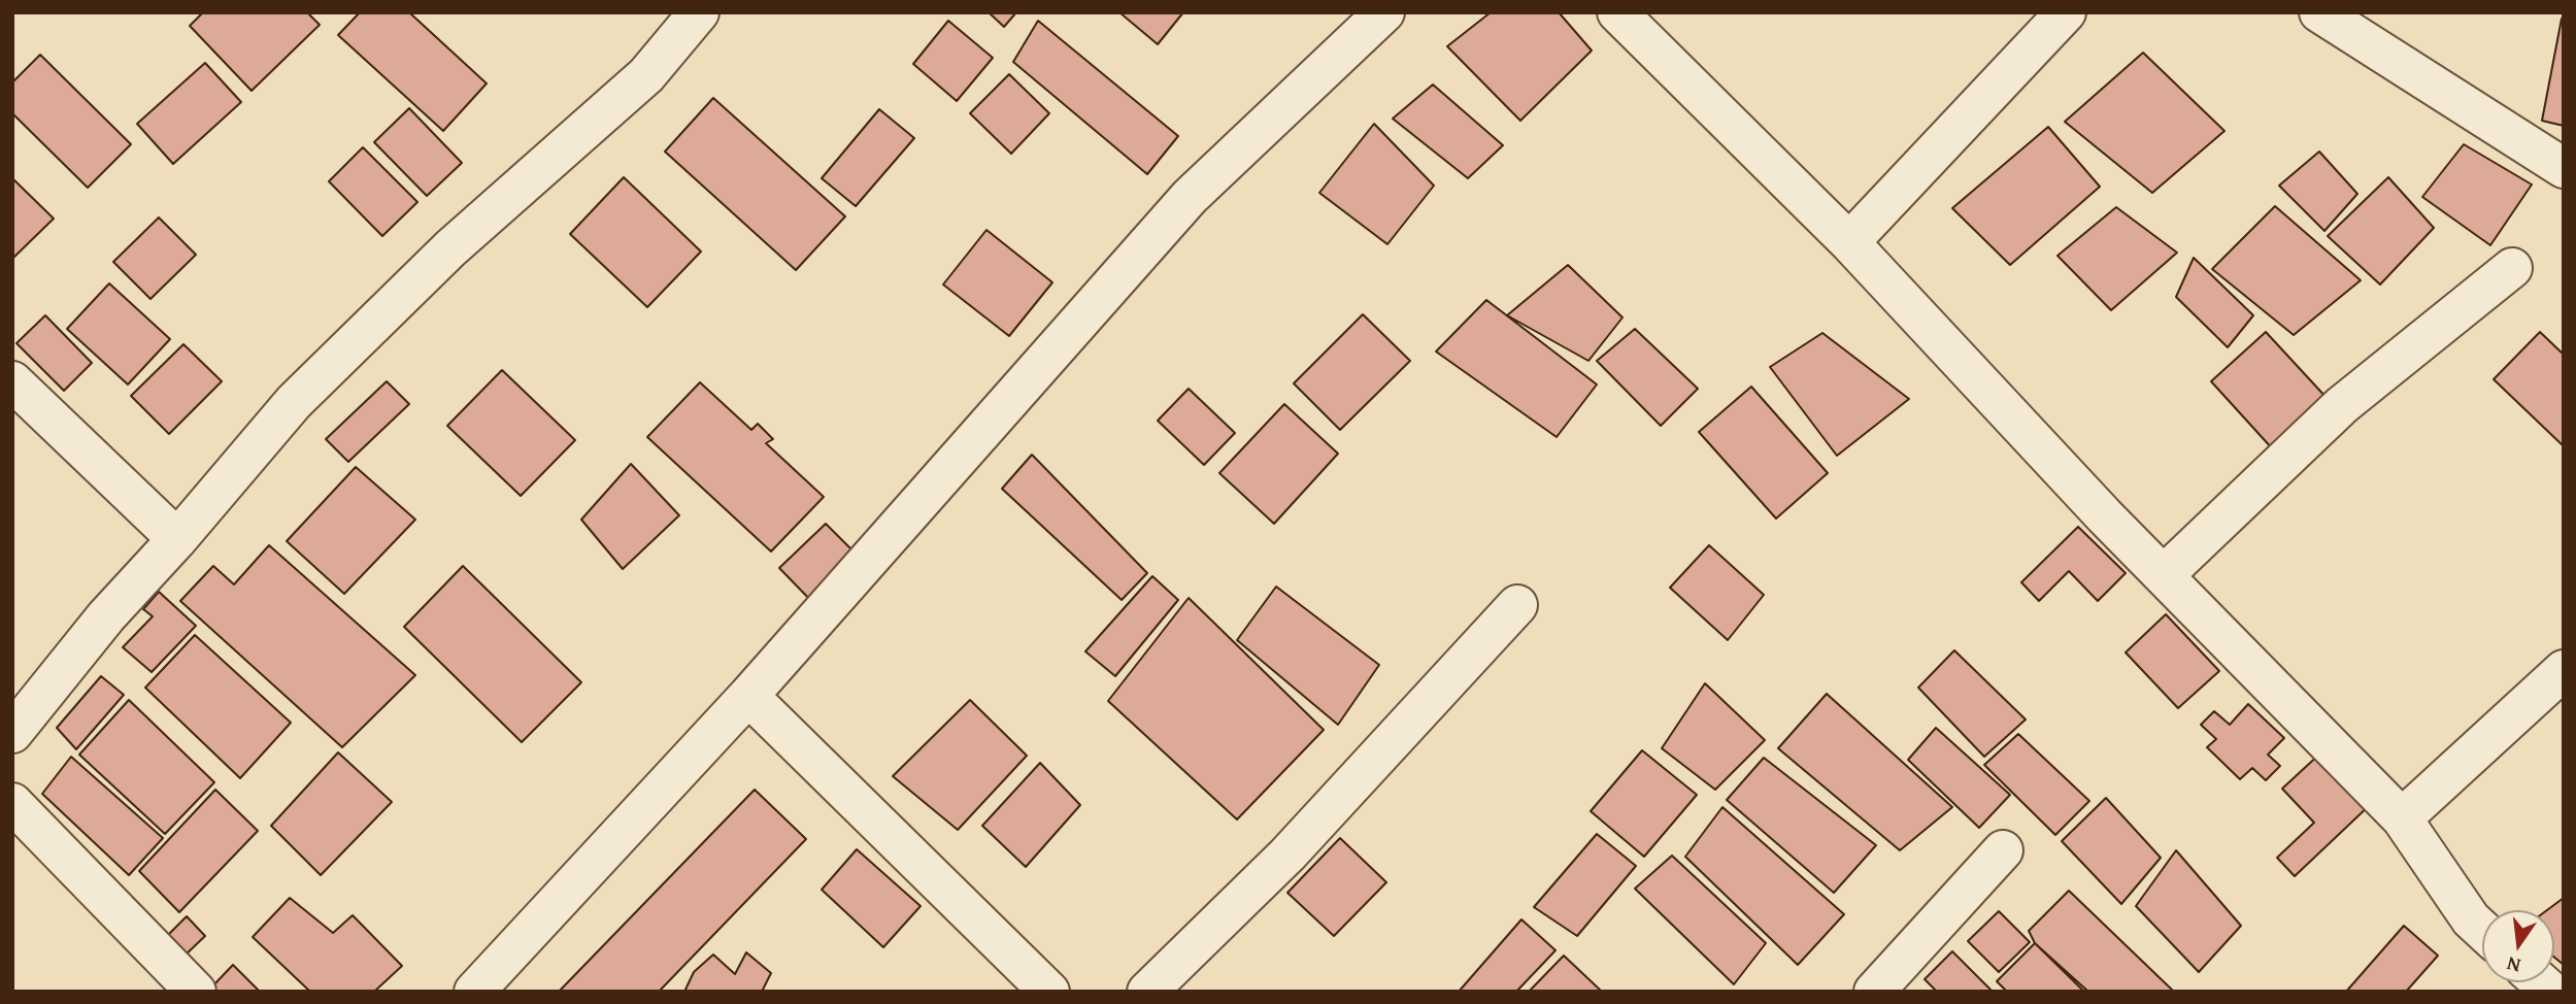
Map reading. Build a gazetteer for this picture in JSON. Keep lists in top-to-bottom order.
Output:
{
  "north": "bottom"
}
